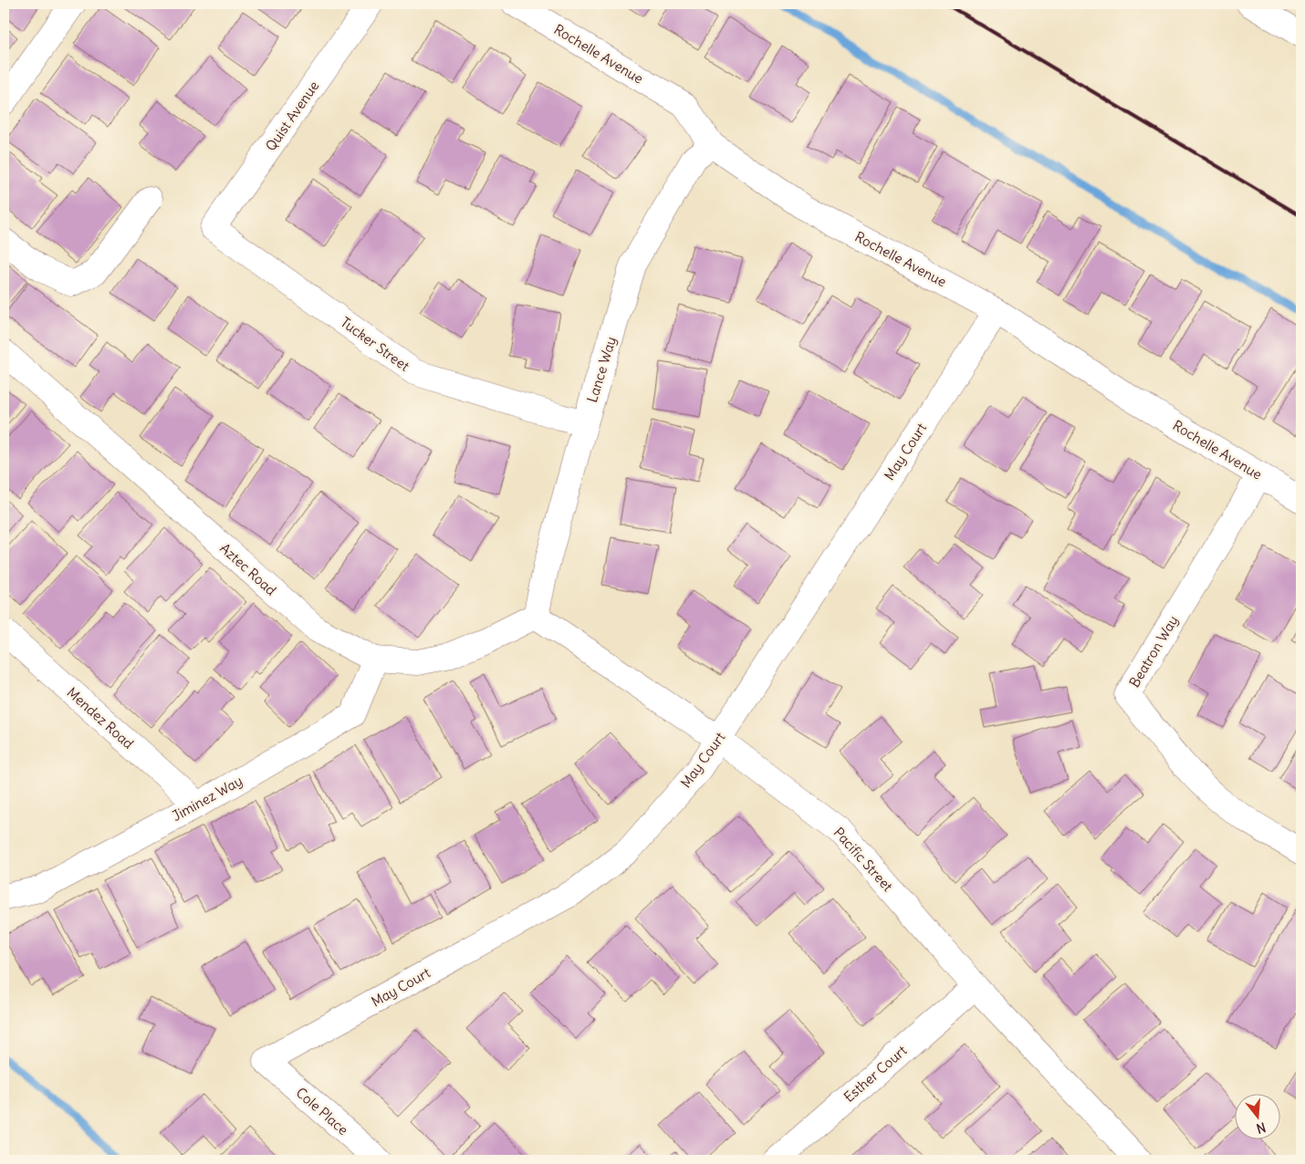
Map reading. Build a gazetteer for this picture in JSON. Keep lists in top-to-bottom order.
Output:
{
  "streets": {
    "street": [
      "Rochelle Avenue",
      "Quist Avenue",
      "Tucker Street",
      "Lance Way",
      "May Court",
      "Aztec Road",
      "Beatron Way",
      "Mendez Road",
      "Jiminez Way",
      "Pacific Street",
      "Esther Court",
      "Cole Place"
    ]
  },
  "crossings": [
    ["Rochelle Avenue", "Lance Way"],
    ["Rochelle Avenue", "May Court"],
    ["Rochelle Avenue", "Beatron Way"],
    ["Quist Avenue", "Tucker Street"],
    ["Tucker Street", "Lance Way"],
    ["Lance Way", "Aztec Road"],
    ["Lance Way", "Pacific Street"],
    ["May Court", "Pacific Street"],
    ["May Court", "Cole Place"],
    ["Aztec Road", "Jiminez Way"],
    ["Aztec Road", "Pacific Street"],
    ["Mendez Road", "Jiminez Way"],
    ["Pacific Street", "Esther Court"]
  ],
  "north": "bottom"
}
